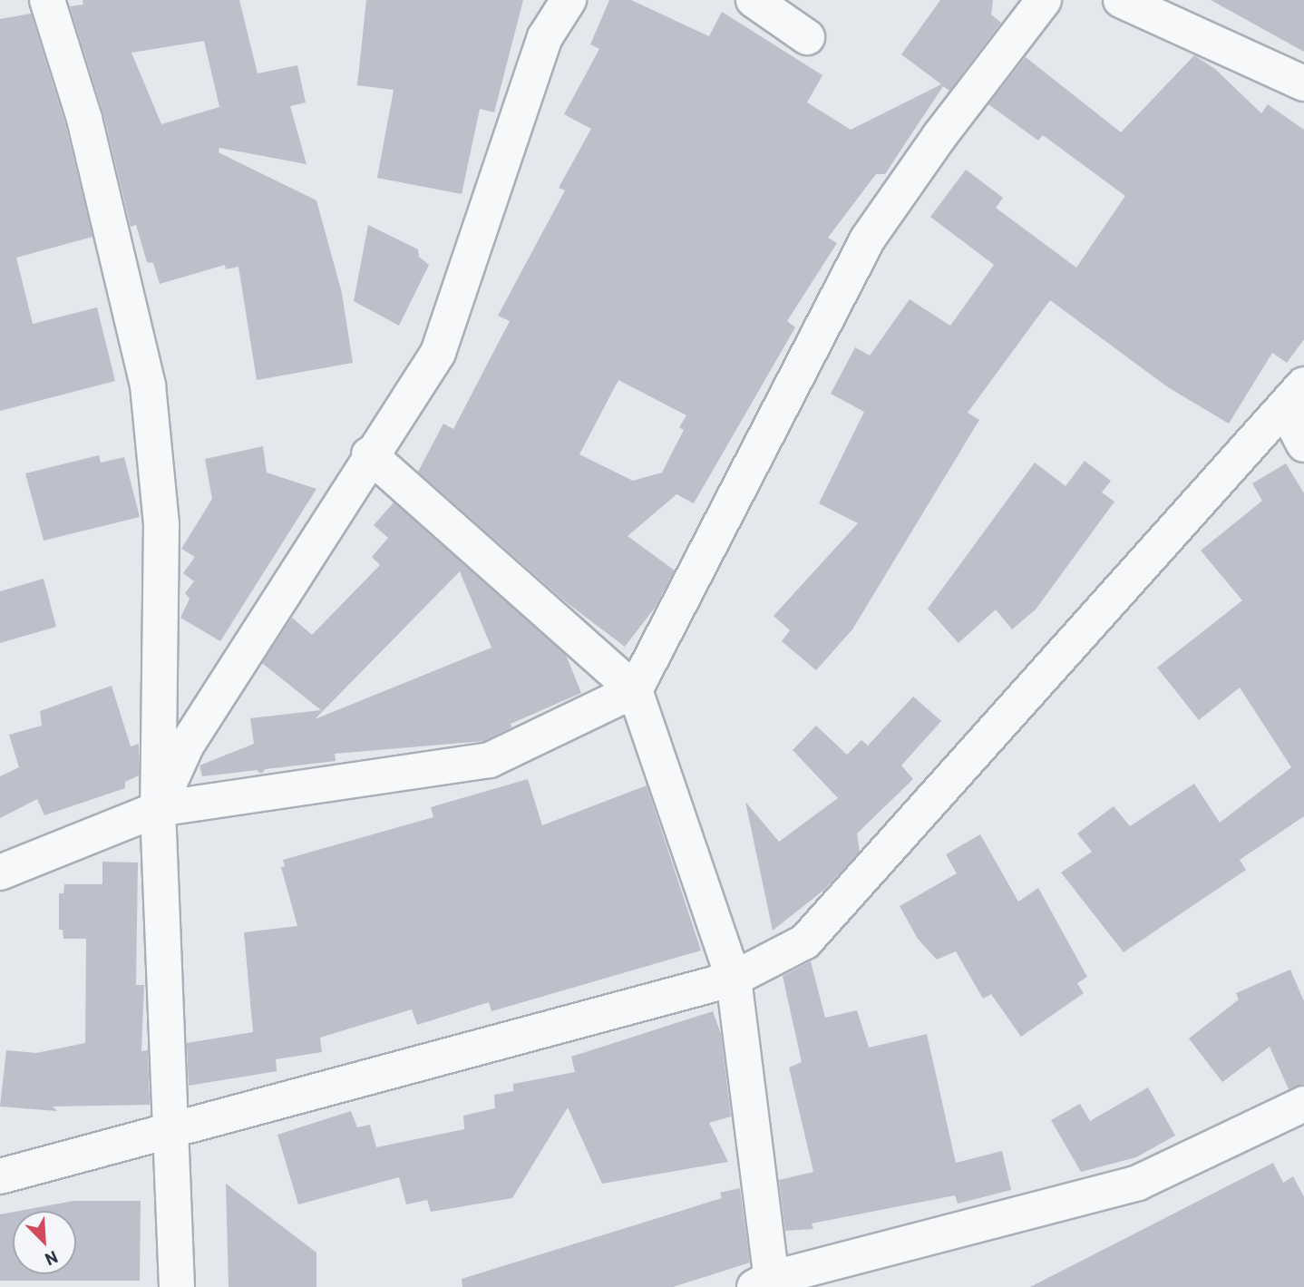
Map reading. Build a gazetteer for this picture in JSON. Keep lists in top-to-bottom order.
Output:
{
  "north": "bottom right"
}
